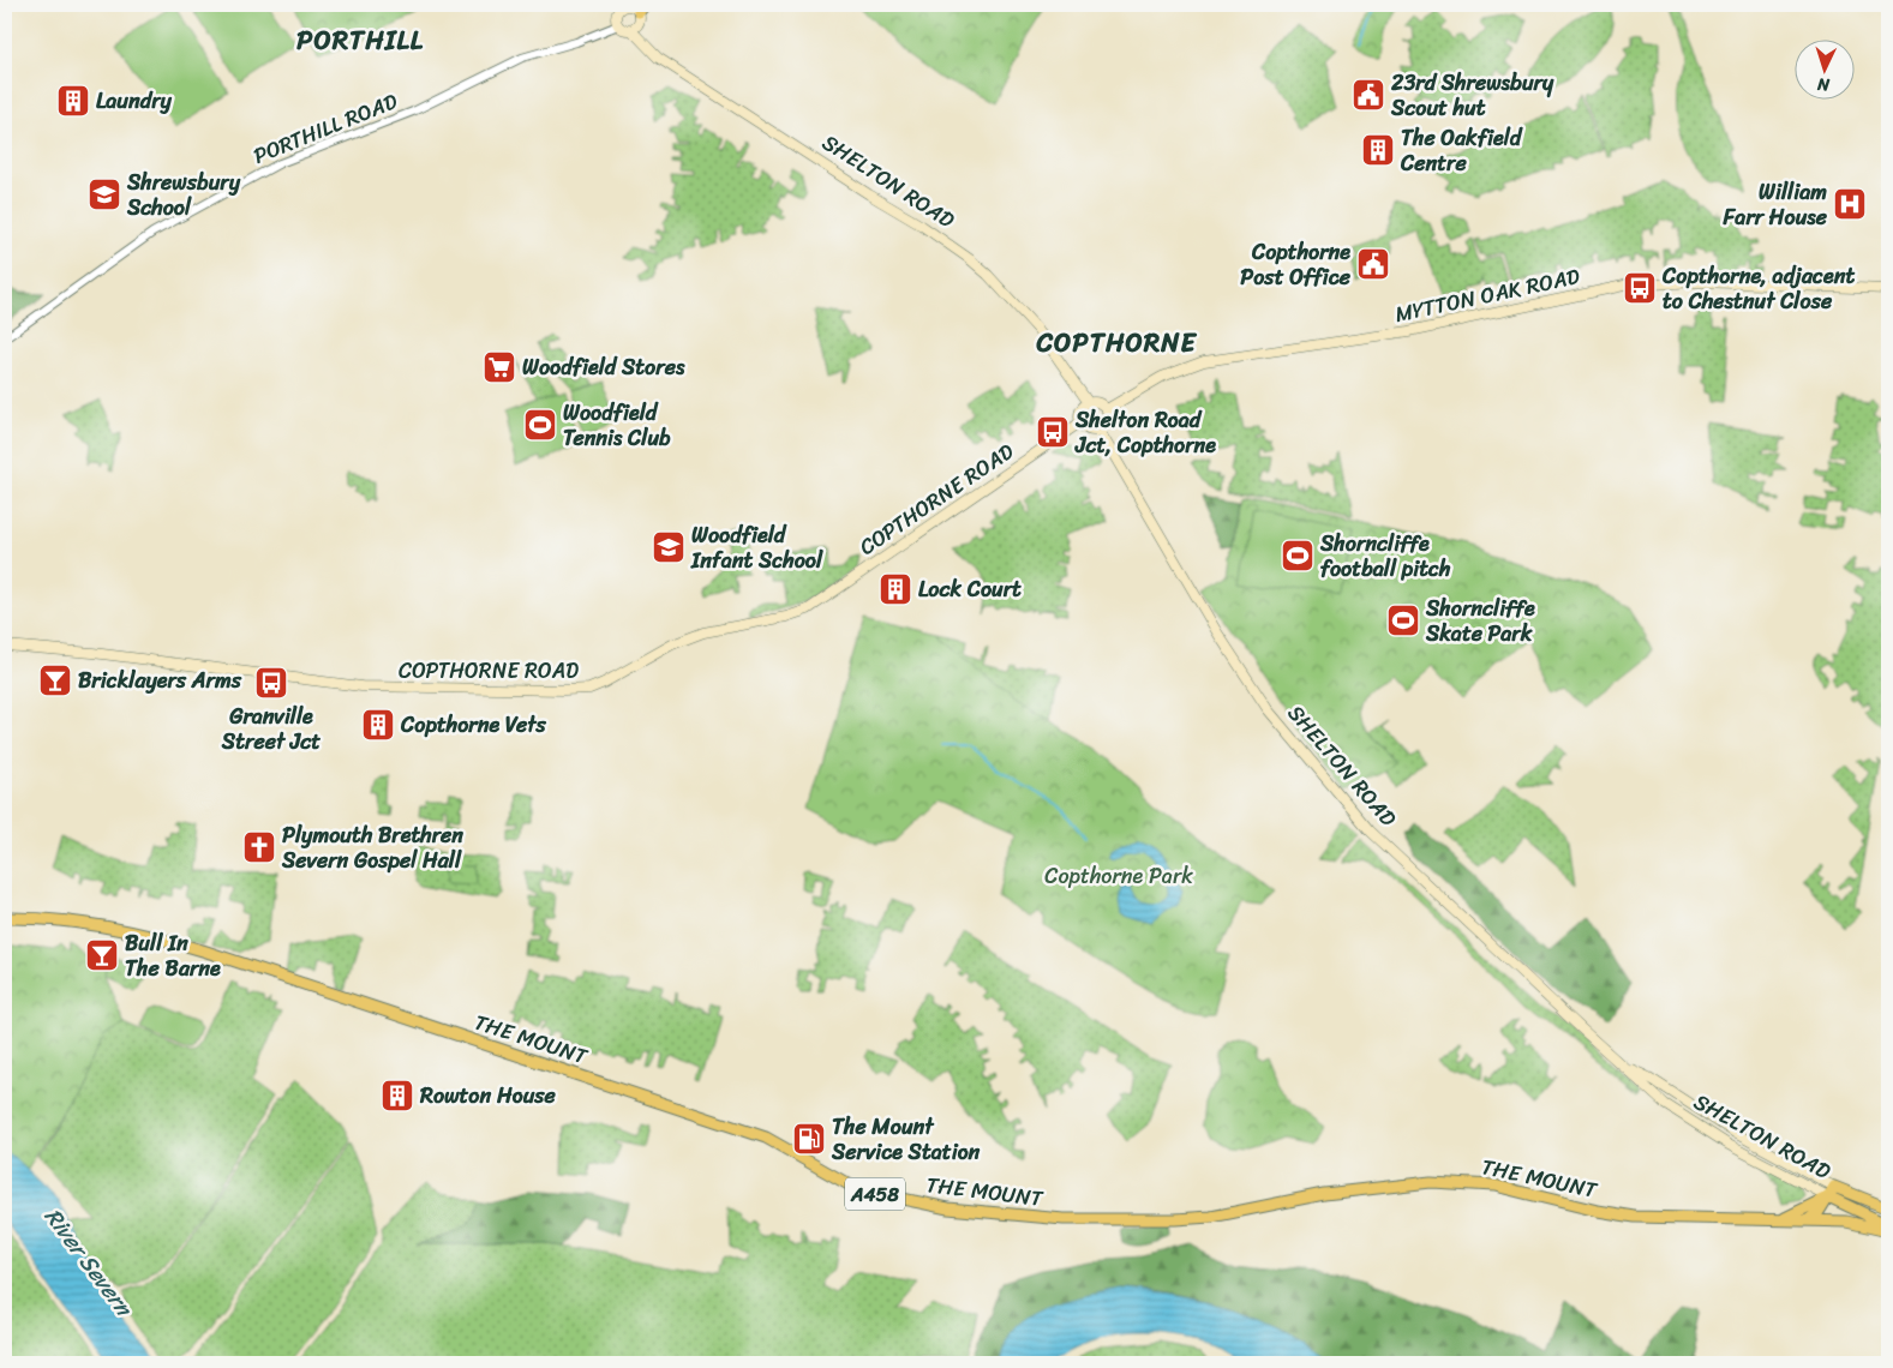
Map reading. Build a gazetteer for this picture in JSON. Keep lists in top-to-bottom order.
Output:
{
  "streets": {
    "main road": [
      "SHELTON ROAD",
      "MYTTON OAK ROAD",
      "COPTHORNE ROAD",
      "THE MOUNT",
      "A458"
    ],
    "street": ["PORTHILL ROAD"]
  },
  "crossings": [
    ["PORTHILL ROAD", "SHELTON ROAD"],
    ["SHELTON ROAD", "MYTTON OAK ROAD"],
    ["SHELTON ROAD", "COPTHORNE ROAD"],
    ["SHELTON ROAD", "THE MOUNT"],
    ["MYTTON OAK ROAD", "COPTHORNE ROAD"]
  ],
  "districts": ["PORTHILL", "COPTHORNE"],
  "water": ["River Severn"],
  "parks": ["Copthorne Park"],
  "places": {
    "public building": ["23rd Shrewsbury Scout hut", "Copthorne Post Office"],
    "building": [
      "Laundry",
      "The Oakfield Centre",
      "Lock Court",
      "Copthorne Vets",
      "Rowton House"
    ],
    "school or university": ["Shrewsbury School", "Woodfield Infant School"],
    "hospital": ["William Farr House"],
    "bus stop": ["Copthorne, adjacent to Chestnut Close", "Shelton Road Jct, Copthorne", "Granville Street Jct"],
    "supermarket": ["Woodfield Stores"],
    "sports": ["Woodfield Tennis Club", "Shorncliffe football pitch", "Shorncliffe Skate Park"],
    "bar": ["Bricklayers Arms", "Bull In The Barne"],
    "church": ["Plymouth Brethren Severn Gospel Hall"],
    "fuel station": ["The Mount Service Station"]
  },
  "north": "bottom"
}
